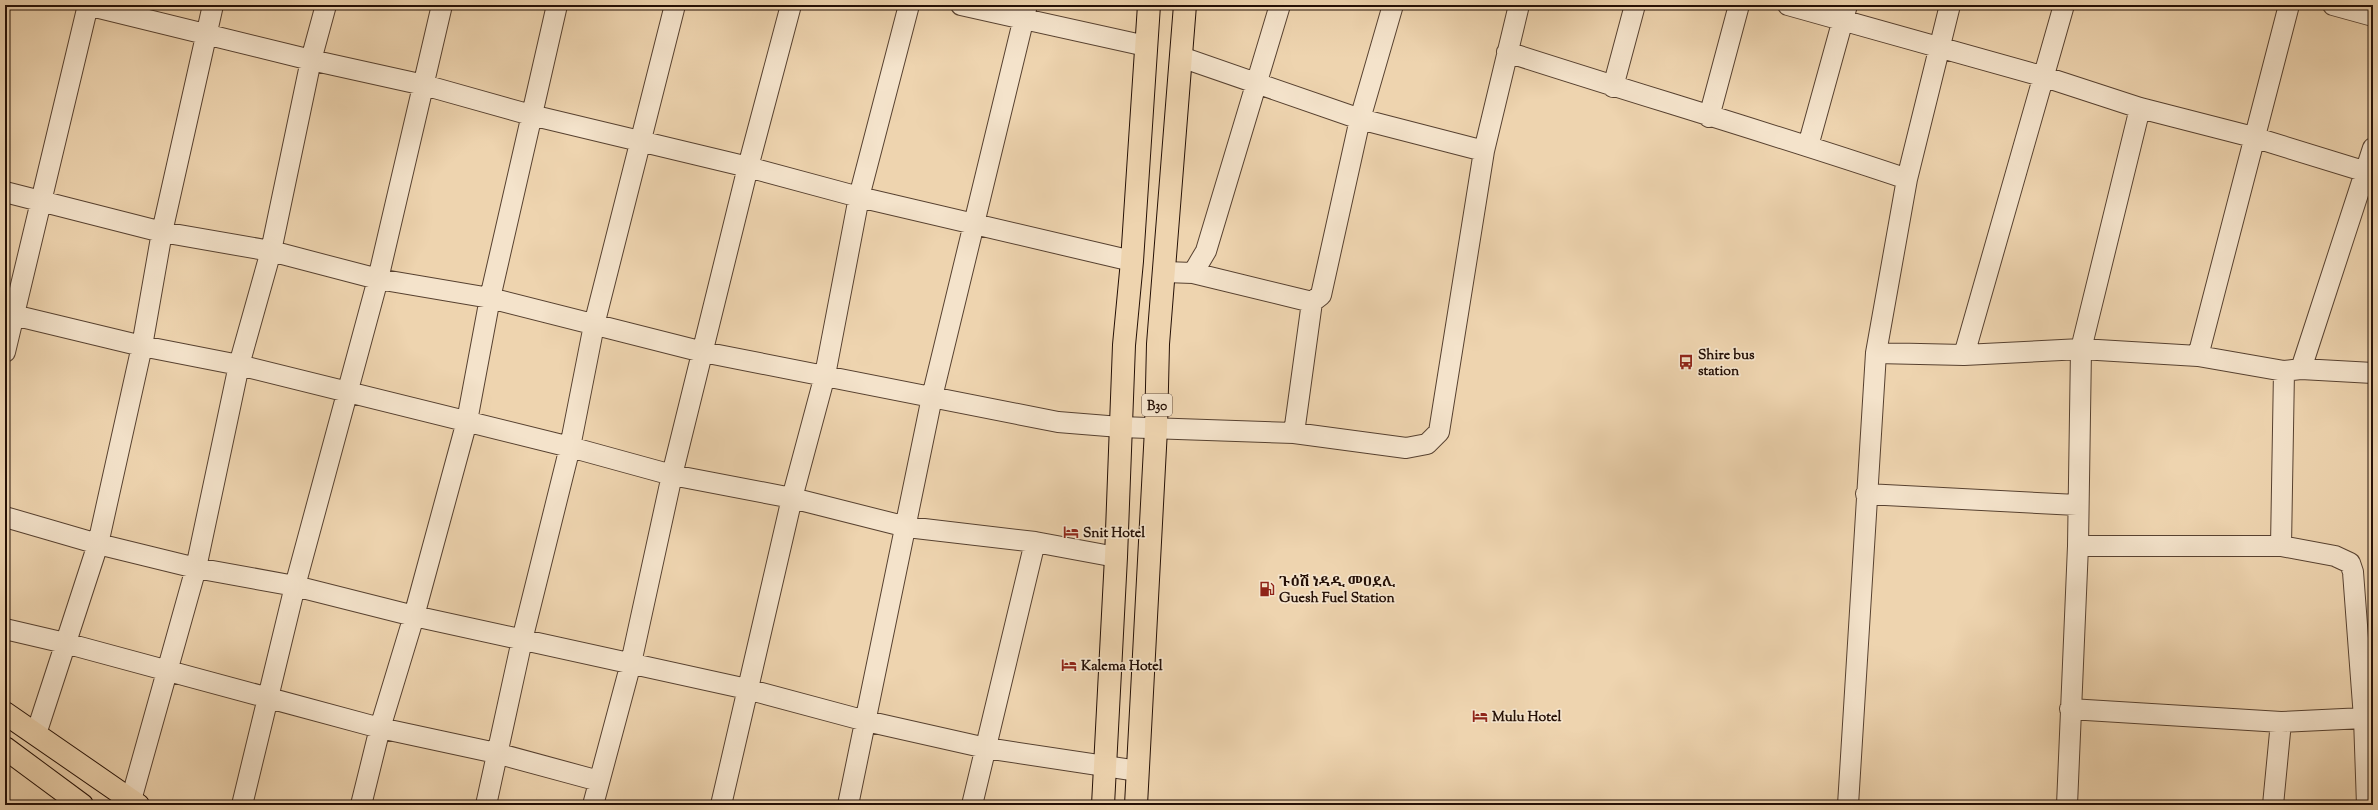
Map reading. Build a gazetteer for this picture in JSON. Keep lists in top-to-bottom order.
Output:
{
  "streets": {
    "main road": ["B30"]
  },
  "places": {
    "bus stop": ["Shire bus station"],
    "hotel": ["Snit Hotel", "Kalema Hotel", "Mulu Hotel"],
    "fuel station": ["ጉዕሽ ነዳዲ መዐደሊ Guesh Fuel Station"]
  }
}
